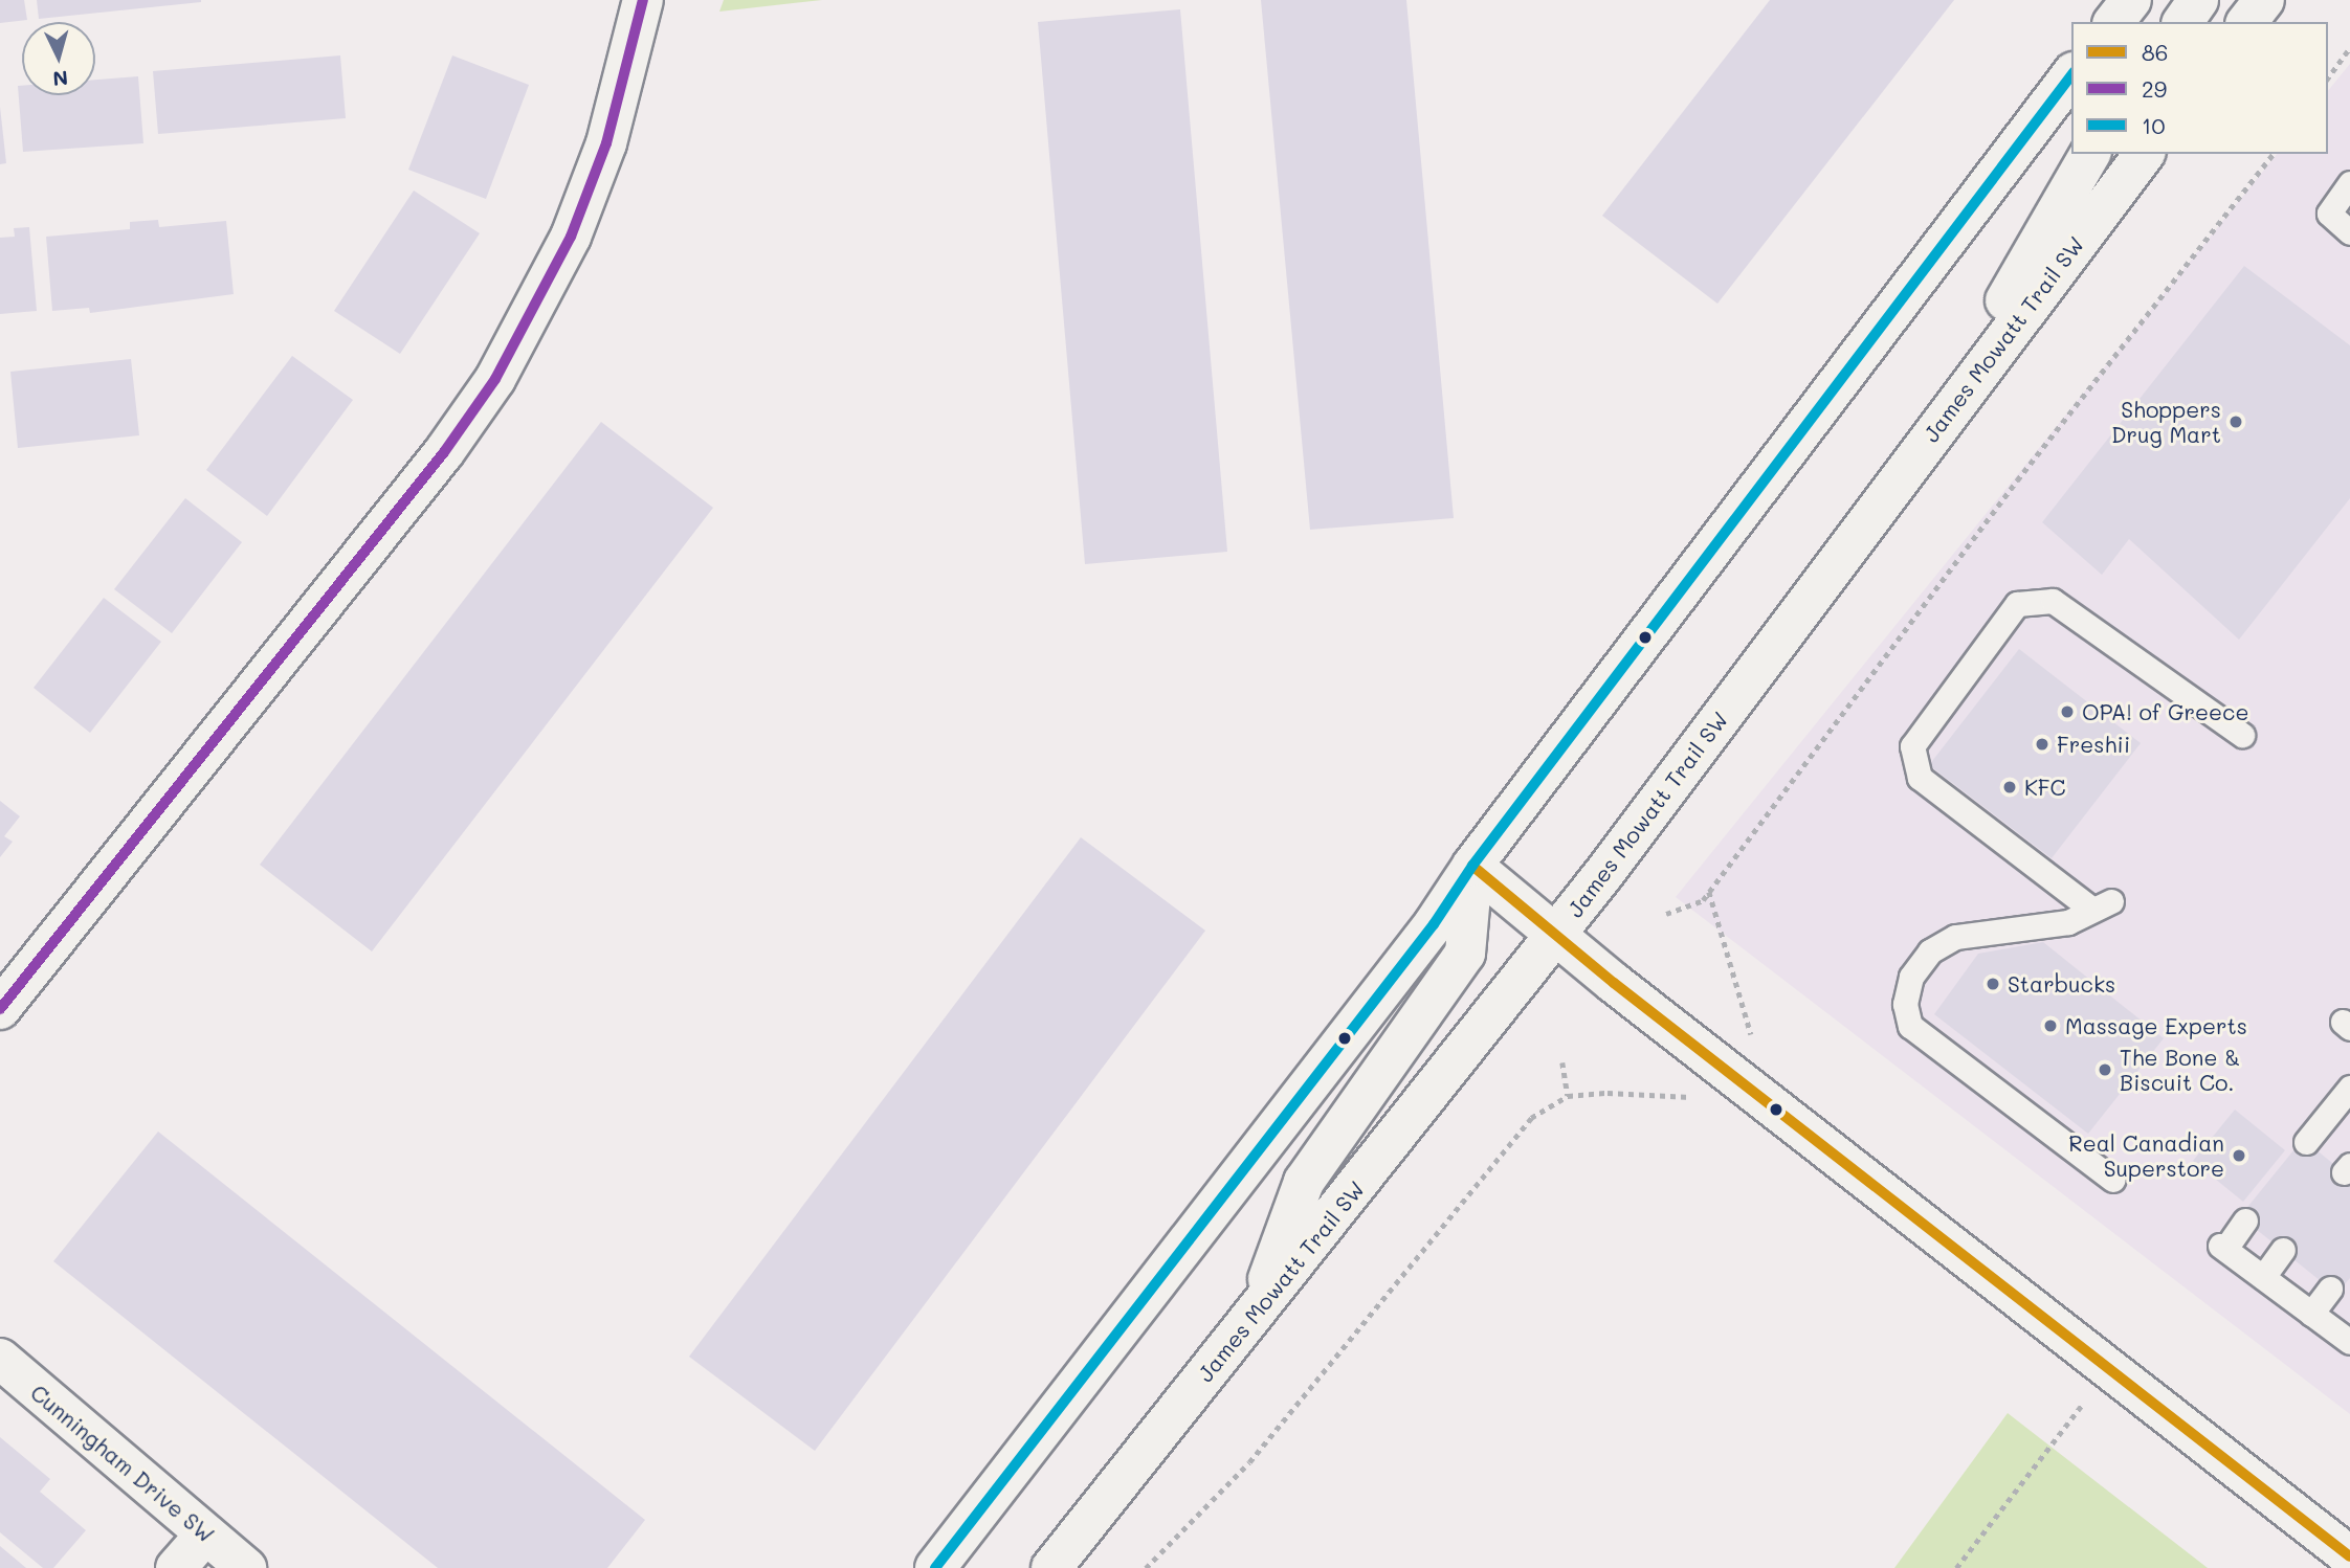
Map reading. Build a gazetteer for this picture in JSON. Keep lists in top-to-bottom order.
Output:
{
  "streets": {
    "main road": ["James Mowatt Trail SW", "Cunningham Drive SW"]
  },
  "places": [
    "Shoppers Drug Mart",
    "OPA! of Greece",
    "Freshii",
    "KFC",
    "Starbucks",
    "Massage Experts",
    "The Bone & Biscuit Co.",
    "Real Canadian Superstore"
  ],
  "lines": ["transit line 29", "transit line 10", "transit line 86"],
  "legend": ["86", "29", "10"],
  "north": "bottom"
}
